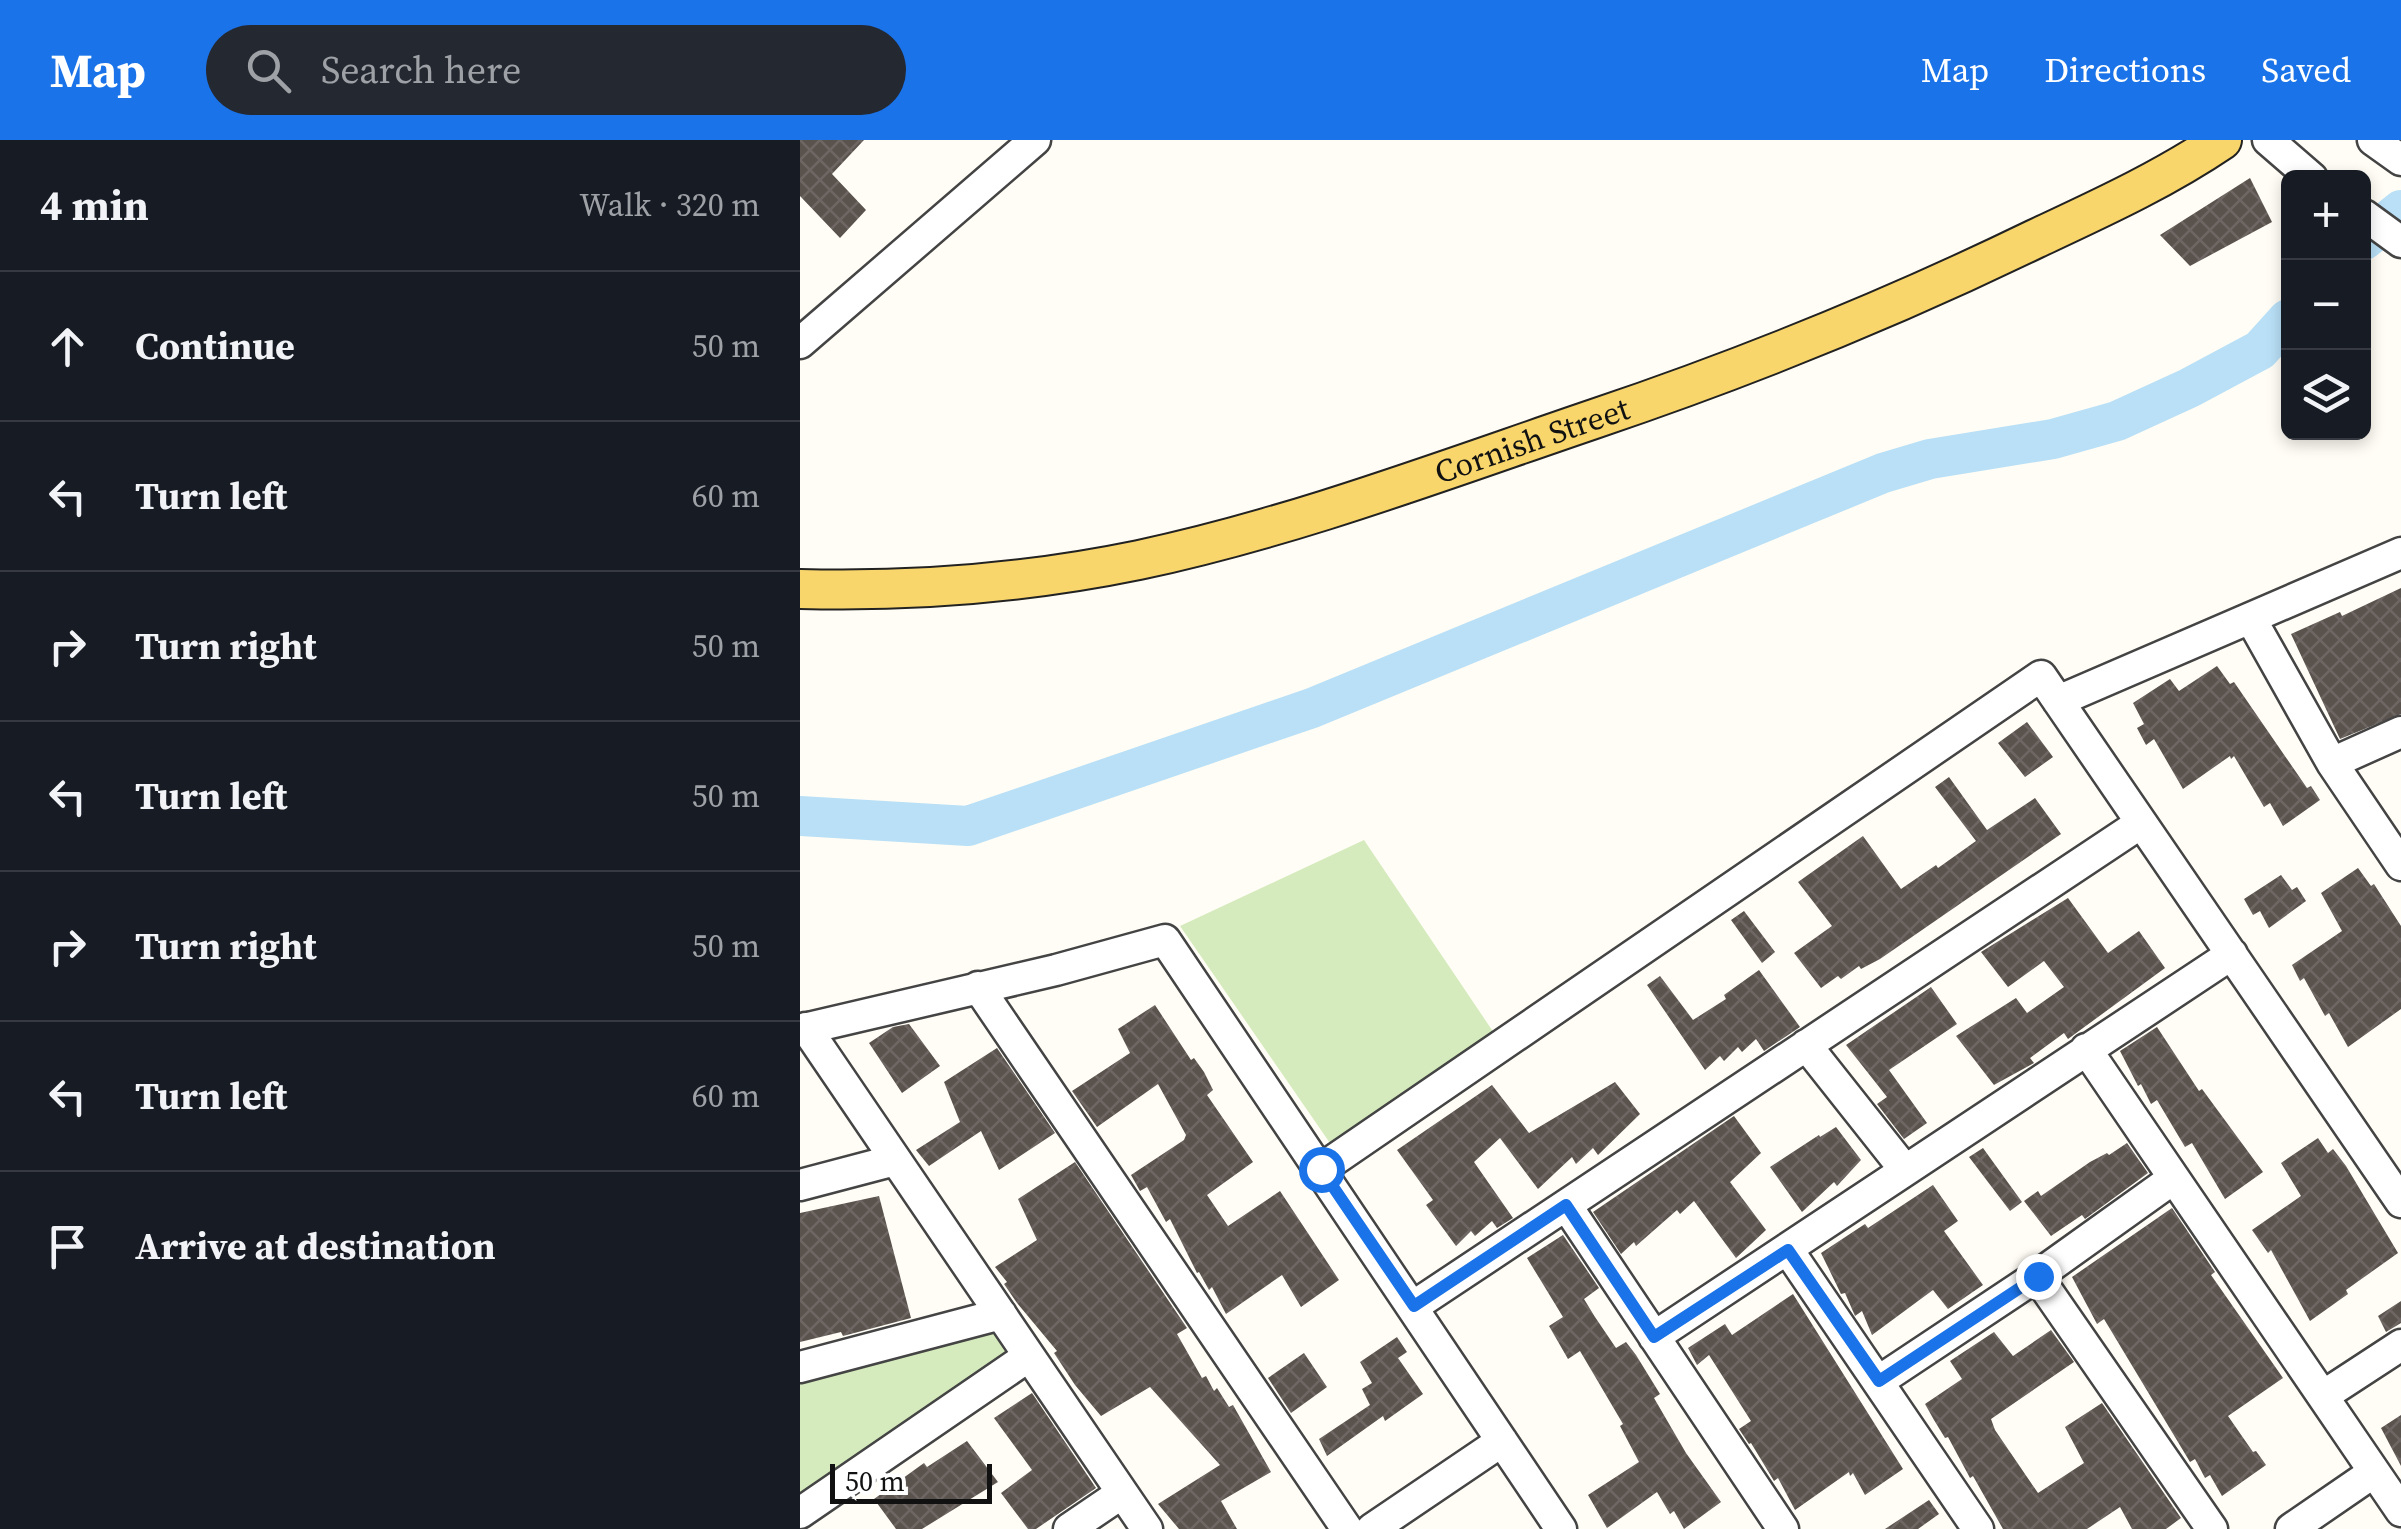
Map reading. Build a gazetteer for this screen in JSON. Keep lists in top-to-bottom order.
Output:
{
  "streets": {
    "main road": ["Cornish Street"]
  },
  "scale_bar": "50 m",
  "page": {
    "header": "Map",
    "search": "Search here",
    "nav": ["Map", "Directions", "Saved"],
    "heading": ["4 min", "Walk · 320 m"],
    "map_buttons": ["+", "−"],
    "list": [
      ["Continue", "50 m"],
      ["Turn left", "60 m"],
      ["Turn right", "50 m"],
      ["Turn left", "50 m"],
      ["Turn right", "50 m"],
      ["Turn left", "60 m"],
      "Arrive at destination"
    ],
    "scale": "50 m"
  }
}
